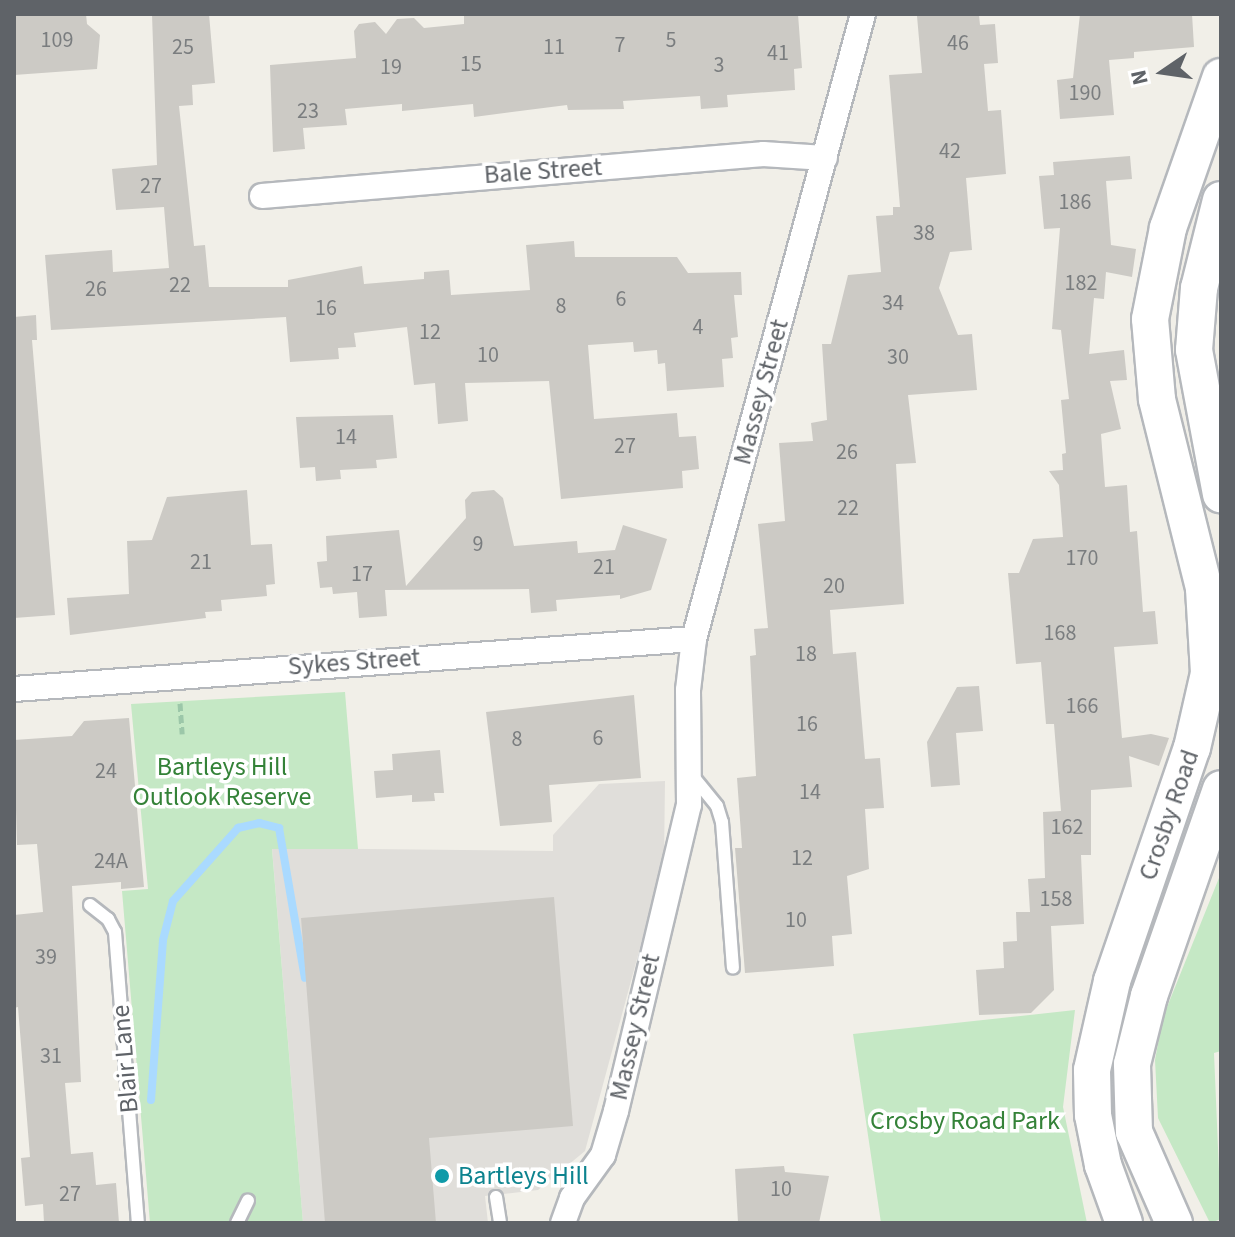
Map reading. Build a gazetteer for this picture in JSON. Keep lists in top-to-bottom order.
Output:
{
  "streets": {
    "street": [
      "Bale Street",
      "Massey Street",
      "Sykes Street",
      "Crosby Road"
    ],
    "lane": ["Blair Lane"]
  },
  "crossings": [
    ["Bale Street", "Massey Street"],
    ["Massey Street", "Sykes Street"]
  ],
  "parks": ["Bartleys Hill Outlook Reserve", "Crosby Road Park"],
  "places": ["Bartleys Hill"],
  "house_numbers": [
    "109",
    "5",
    "46",
    "7",
    "25",
    "11",
    "41",
    "15",
    "3",
    "19",
    "190",
    "23",
    "42",
    "27",
    "186",
    "38",
    "182",
    "22",
    "26",
    "6",
    "34",
    "8",
    "16",
    "4",
    "12",
    "10",
    "30",
    "14",
    "27",
    "26",
    "22",
    "9",
    "170",
    "21",
    "21",
    "17",
    "20",
    "168",
    "18",
    "166",
    "16",
    "6",
    "8",
    "24",
    "14",
    "162",
    "12",
    "24A",
    "158",
    "10",
    "39",
    "31",
    "10",
    "27"
  ],
  "north": "left"
}
